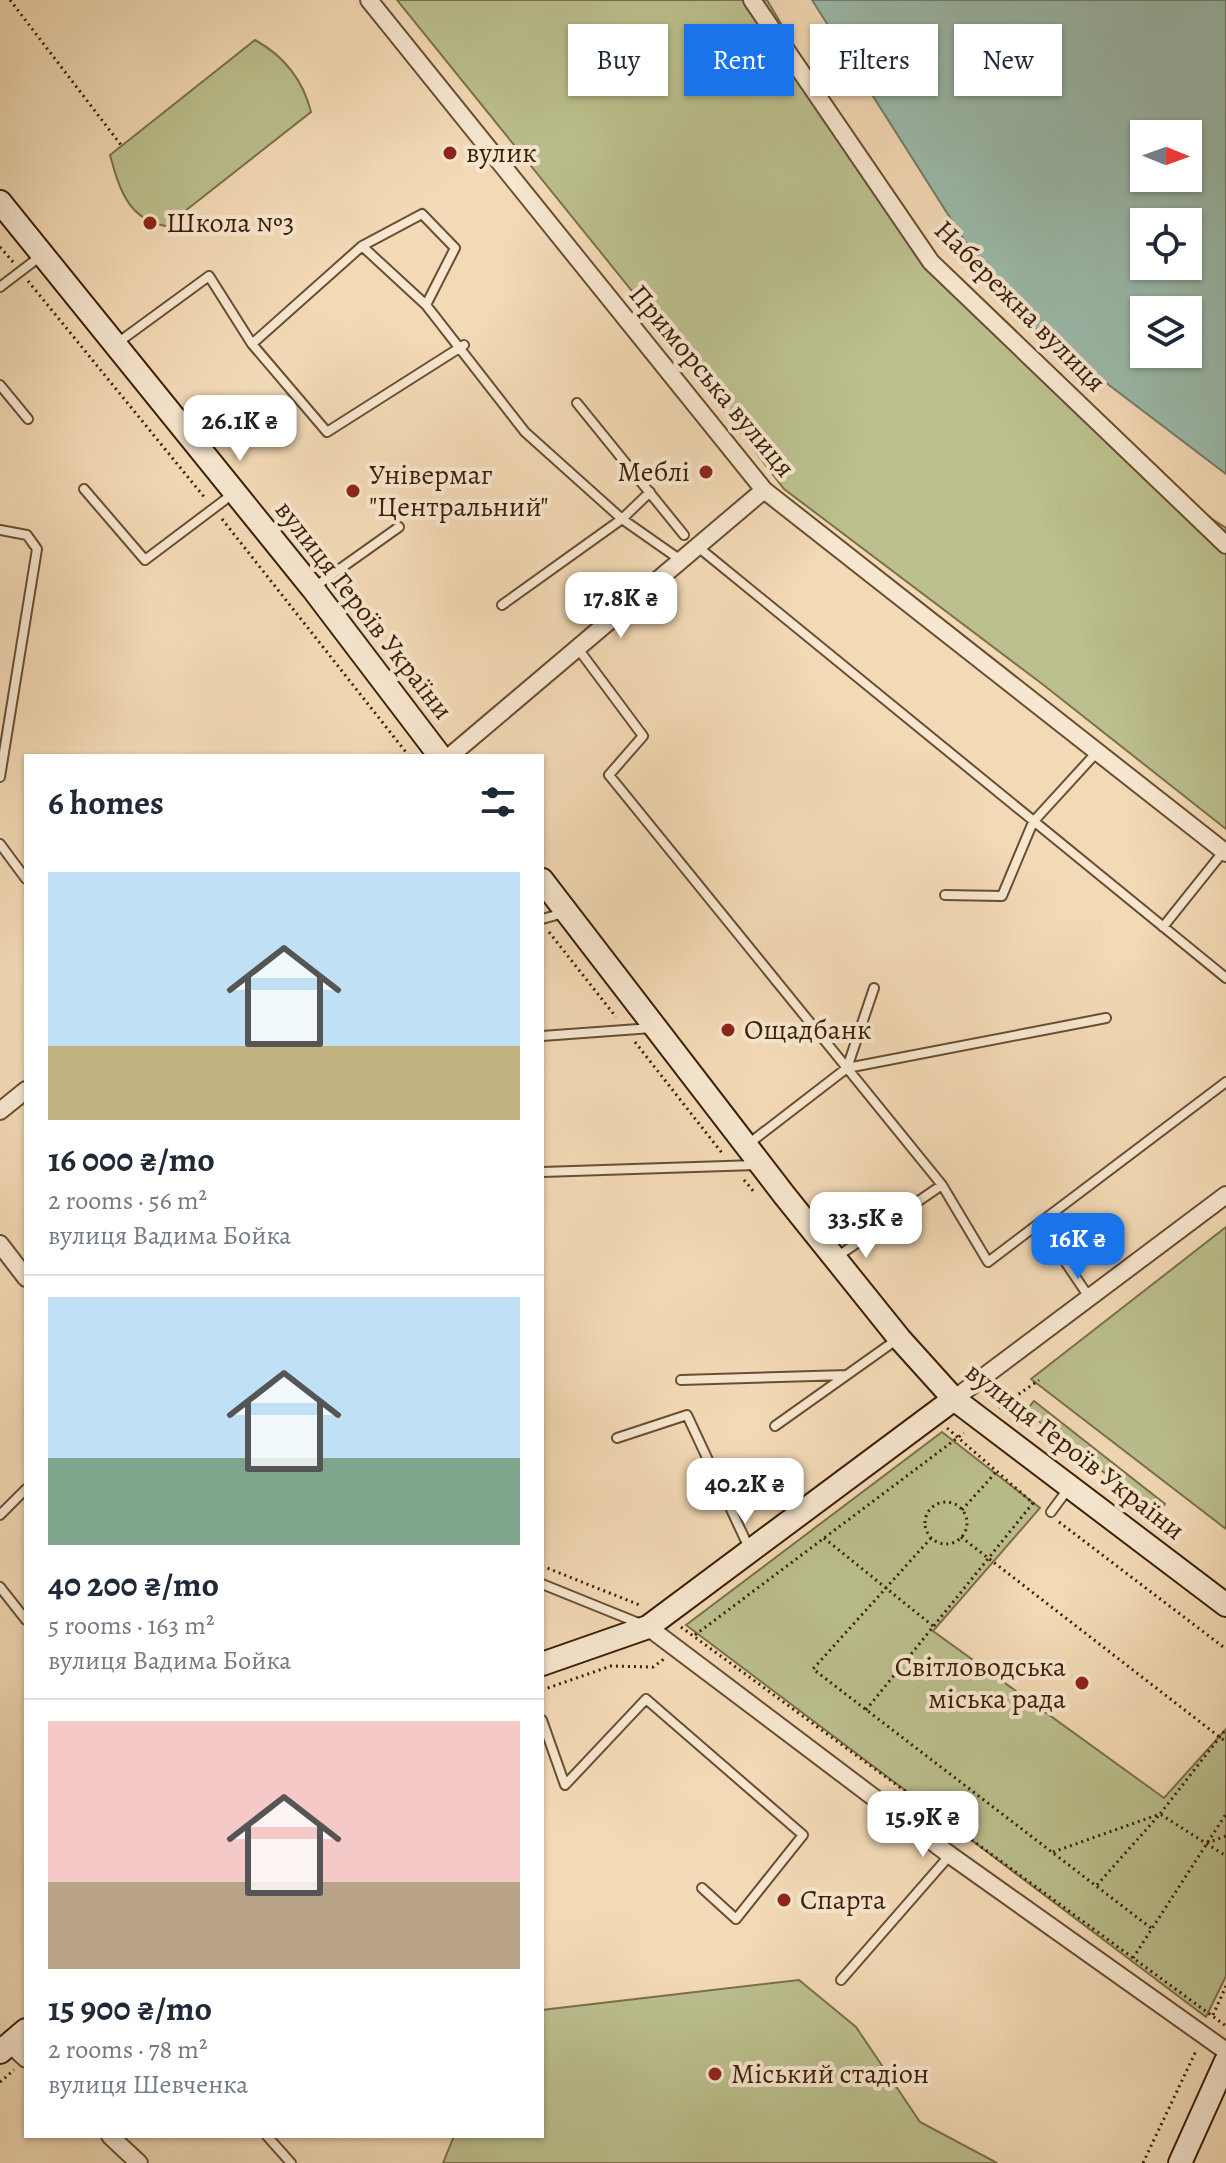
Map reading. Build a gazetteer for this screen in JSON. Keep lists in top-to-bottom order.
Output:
{
  "streets": {
    "main road": ["вулиця Героїв України"],
    "street": ["Набережна вулиця", "Приморська вулиця"]
  },
  "places": [
    "вулик",
    "Школа №3",
    "Меблі",
    "Універмаг \"Центральний\"",
    "Ощадбанк",
    "Світловодська міська рада",
    "Спарта",
    "Міський стадіон"
  ],
  "north": "right",
  "page": {
    "chip": [
      "Buy",
      "Rent",
      "Filters",
      "New"
    ],
    "price": [
      "26.1K ₴",
      "17.8K ₴",
      "33.5K ₴",
      "16K ₴",
      "40.2K ₴",
      "15.9K ₴"
    ],
    "heading": "6 homes",
    "list": [
      {
        "name": "16 000 ₴/mo",
        "note": "2 rooms · 56 m² · вулиця Вадима Бойка"
      },
      {
        "name": "40 200 ₴/mo",
        "note": "5 rooms · 163 m² · вулиця Вадима Бойка"
      },
      {
        "name": "15 900 ₴/mo",
        "note": "2 rooms · 78 m² · вулиця Шевченка"
      }
    ]
  }
}
